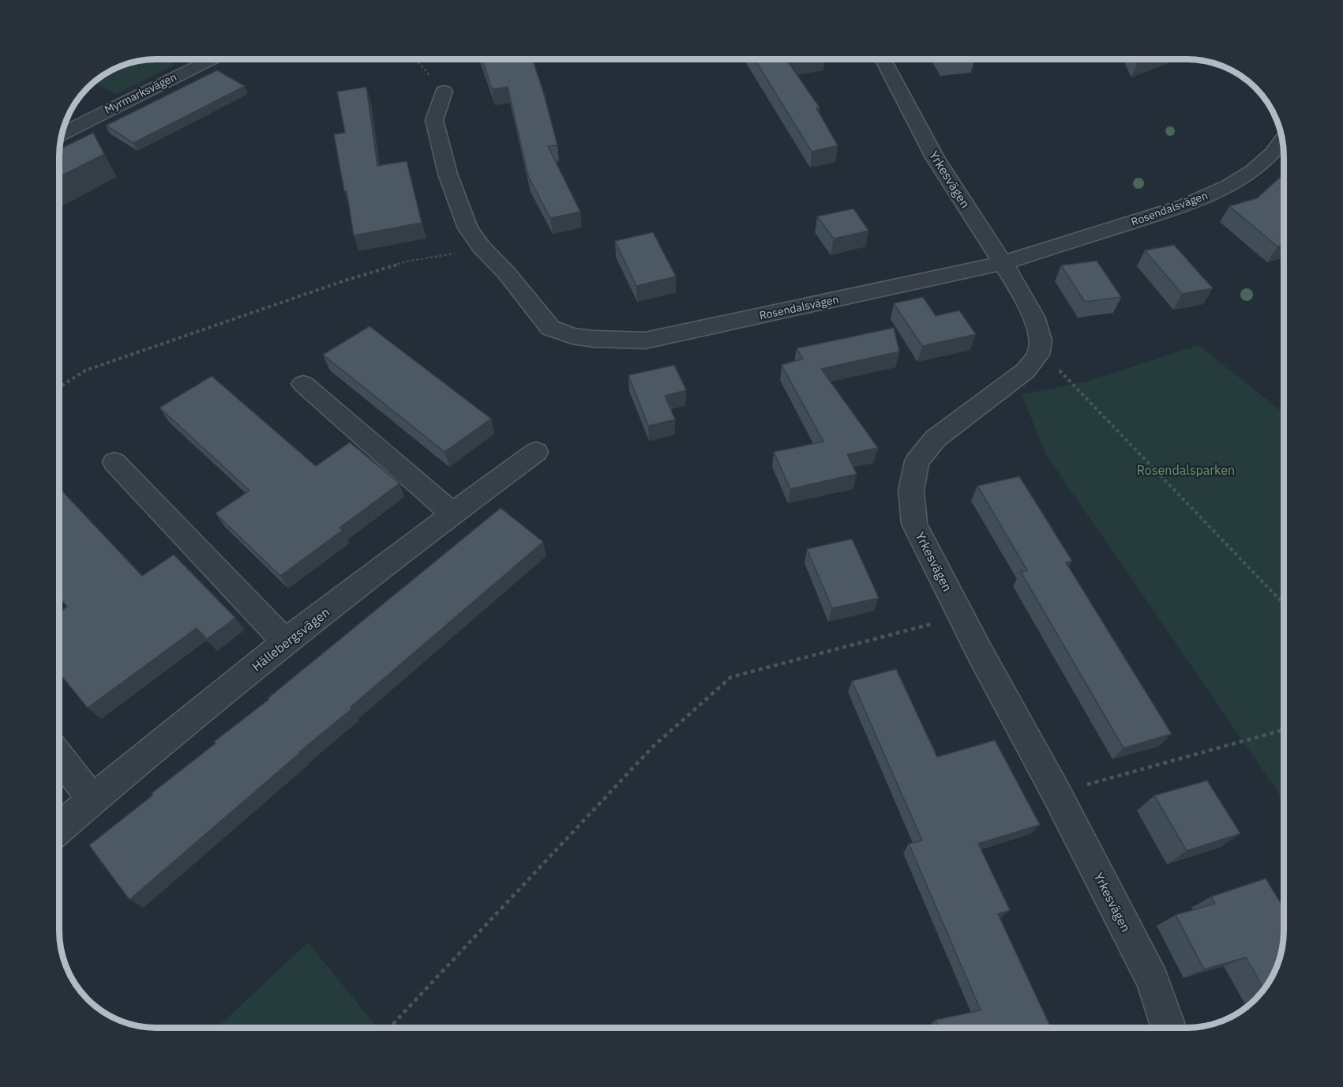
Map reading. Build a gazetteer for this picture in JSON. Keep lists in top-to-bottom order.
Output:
{
  "streets": {
    "street": [
      "Myrmarksvägen",
      "Yrkesvägen",
      "Rosendalsvägen",
      "Hällebergsvägen"
    ]
  },
  "crossings": [
    ["Yrkesvägen", "Rosendalsvägen"]
  ],
  "parks": ["Rosendalsparken"]
}
